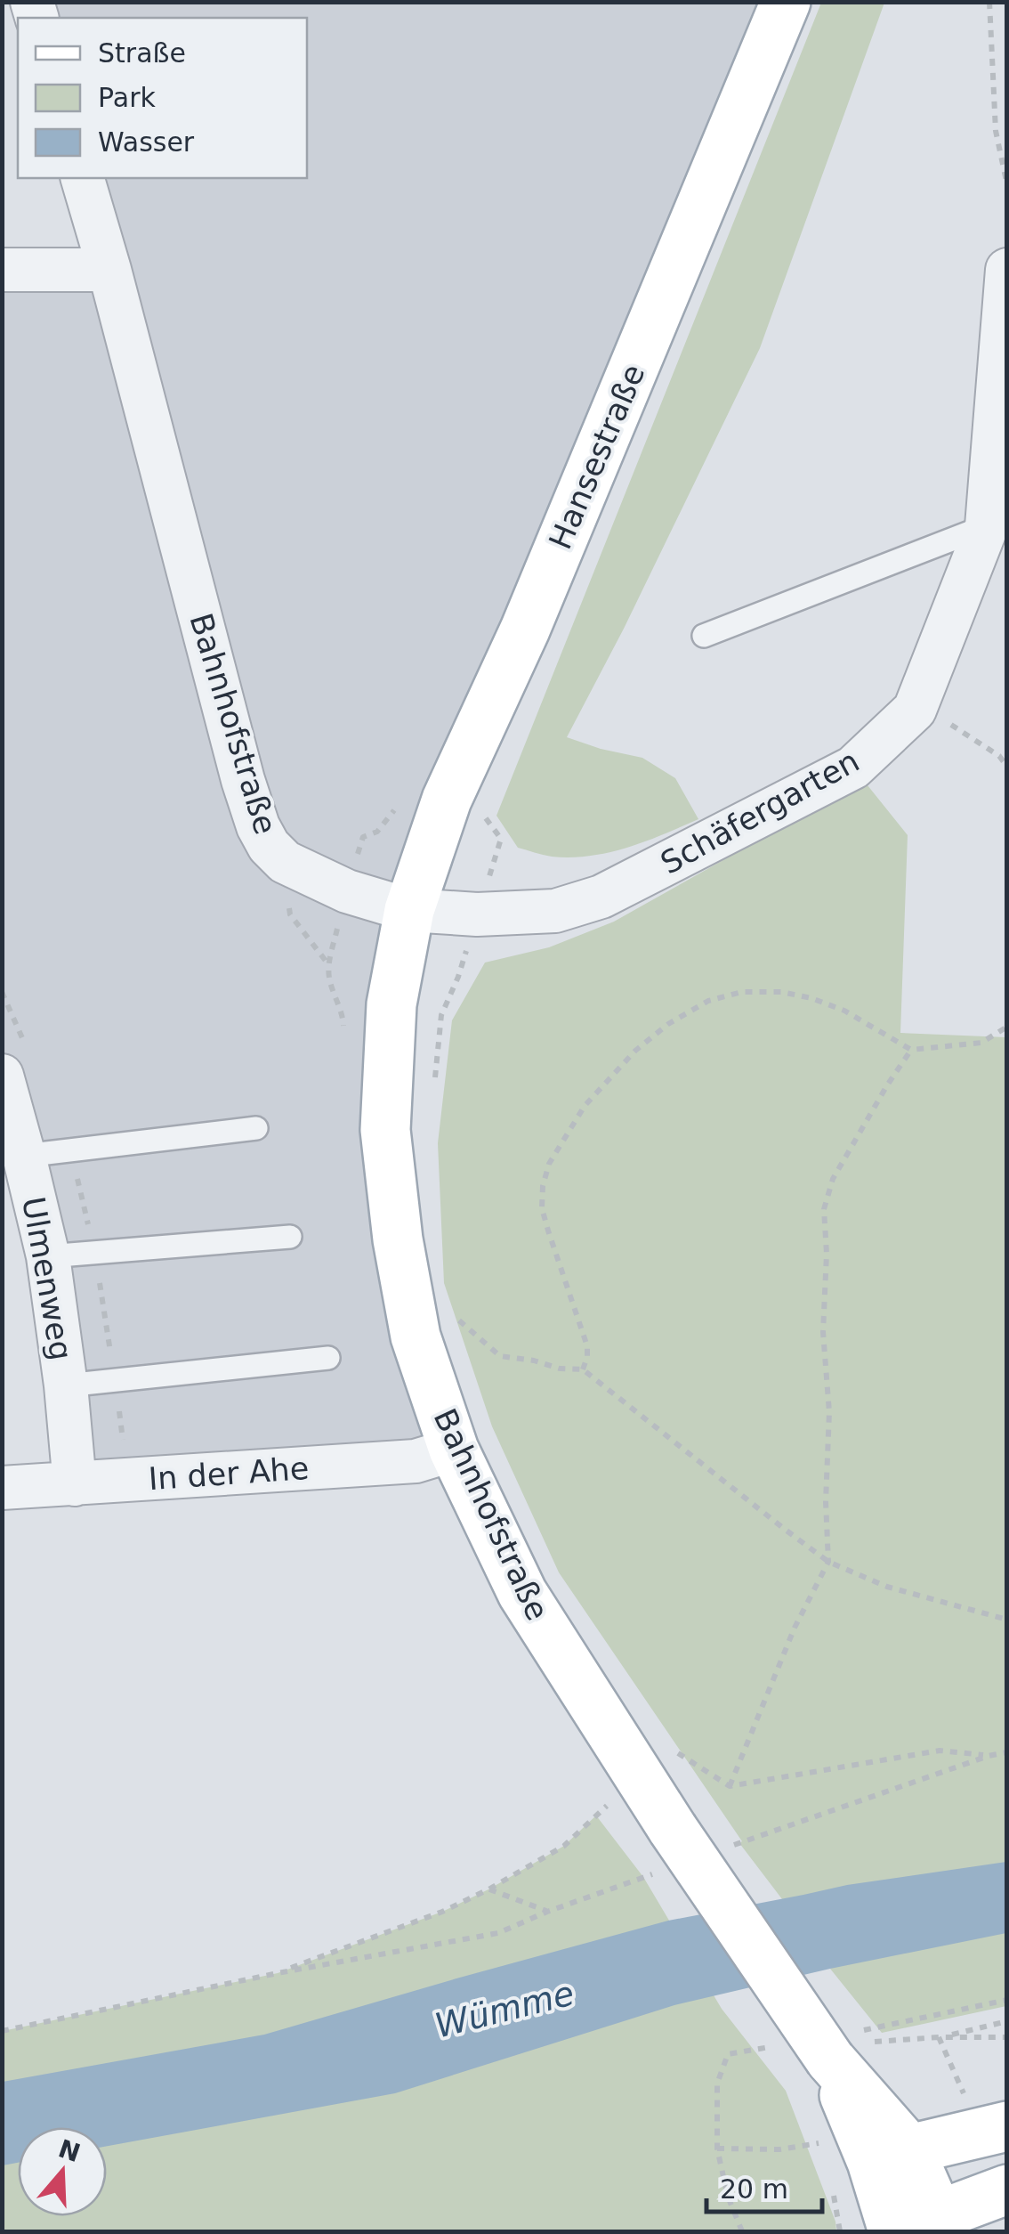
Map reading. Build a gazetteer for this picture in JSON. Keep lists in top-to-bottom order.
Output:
{
  "streets": {
    "main road": ["Hansestraße", "Bahnhofstraße"],
    "street": ["Schäfergarten", "Ulmenweg", "In der Ahe"]
  },
  "crossings": [
    ["Hansestraße", "Bahnhofstraße"],
    ["Hansestraße", "Schäfergarten"],
    ["Bahnhofstraße", "Schäfergarten"],
    ["Bahnhofstraße", "In der Ahe"],
    ["Ulmenweg", "In der Ahe"]
  ],
  "water": ["Wümme"],
  "legend": ["Straße", "Park", "Wasser"],
  "scale_bar": "20 m",
  "north": "top"
}
